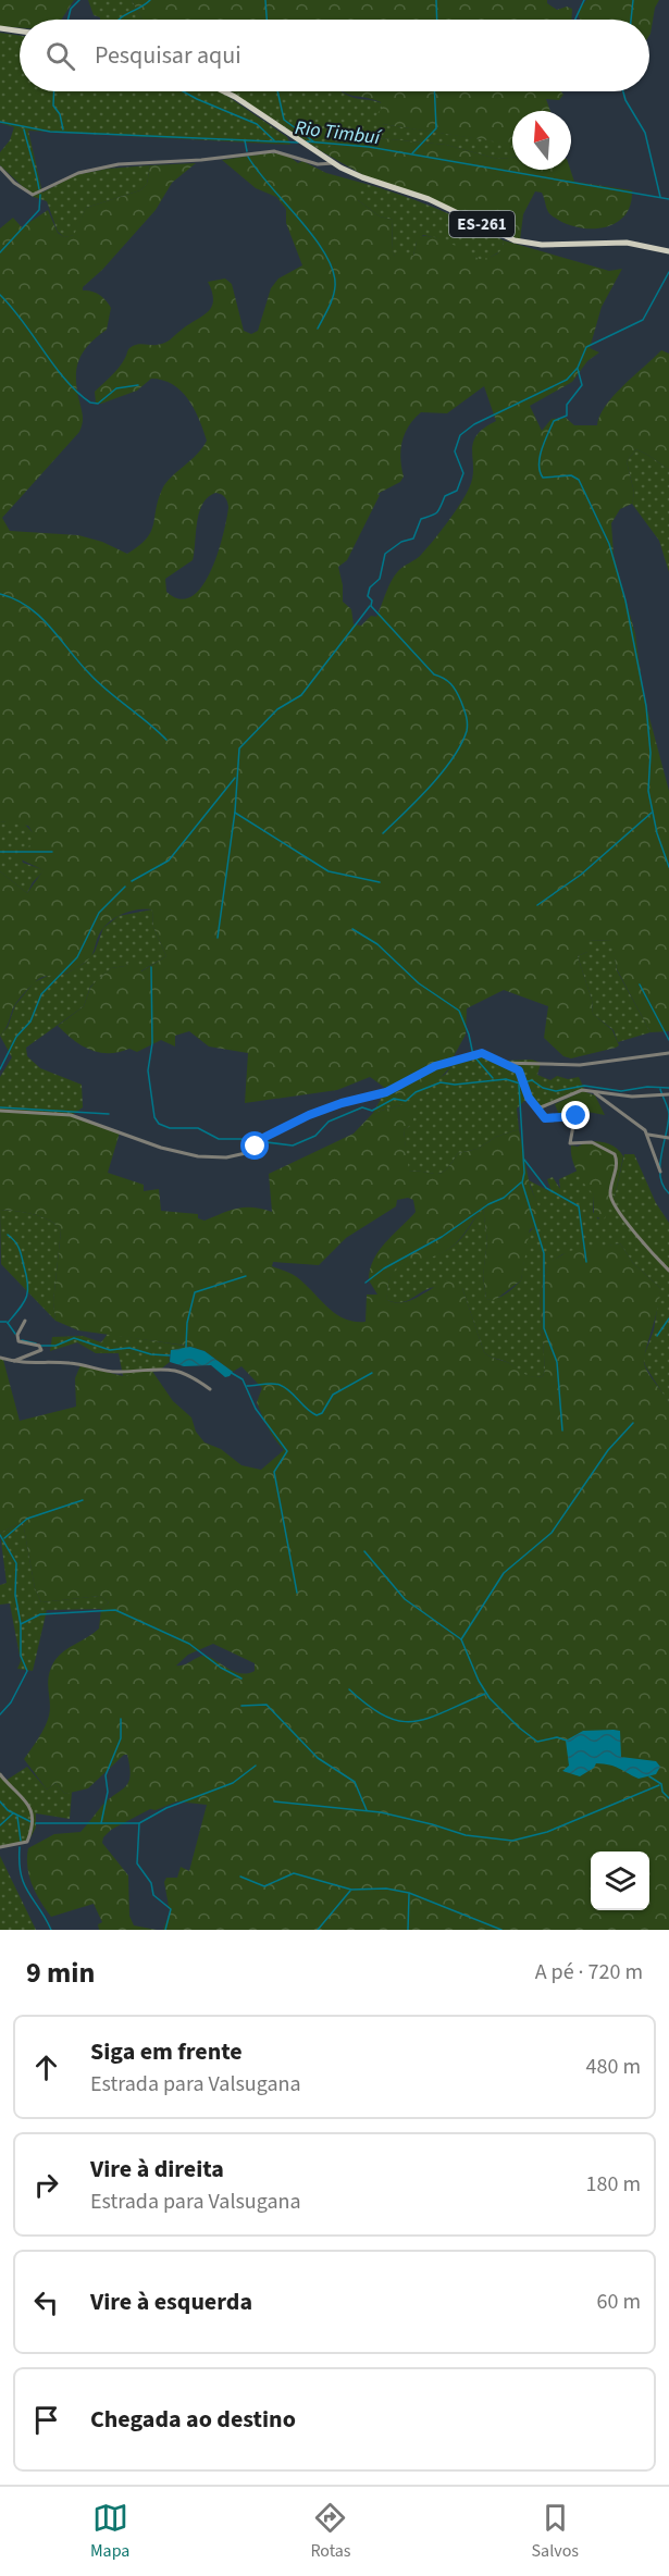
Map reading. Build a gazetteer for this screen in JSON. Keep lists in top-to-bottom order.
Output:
{
  "streets": {
    "main road": ["ES-261"]
  },
  "water": ["Rio Timbuí"],
  "north": "top",
  "page": {
    "search": "Pesquisar aqui",
    "heading": ["9 min", "A pé · 720 m"],
    "list": [
      ["Siga em frente", "Estrada para Valsugana", "480 m"],
      ["Vire à direita", "Estrada para Valsugana", "180 m"],
      ["Vire à esquerda", "60 m"],
      "Chegada ao destino"
    ],
    "nav": ["Mapa", "Rotas", "Salvos"]
  }
}
